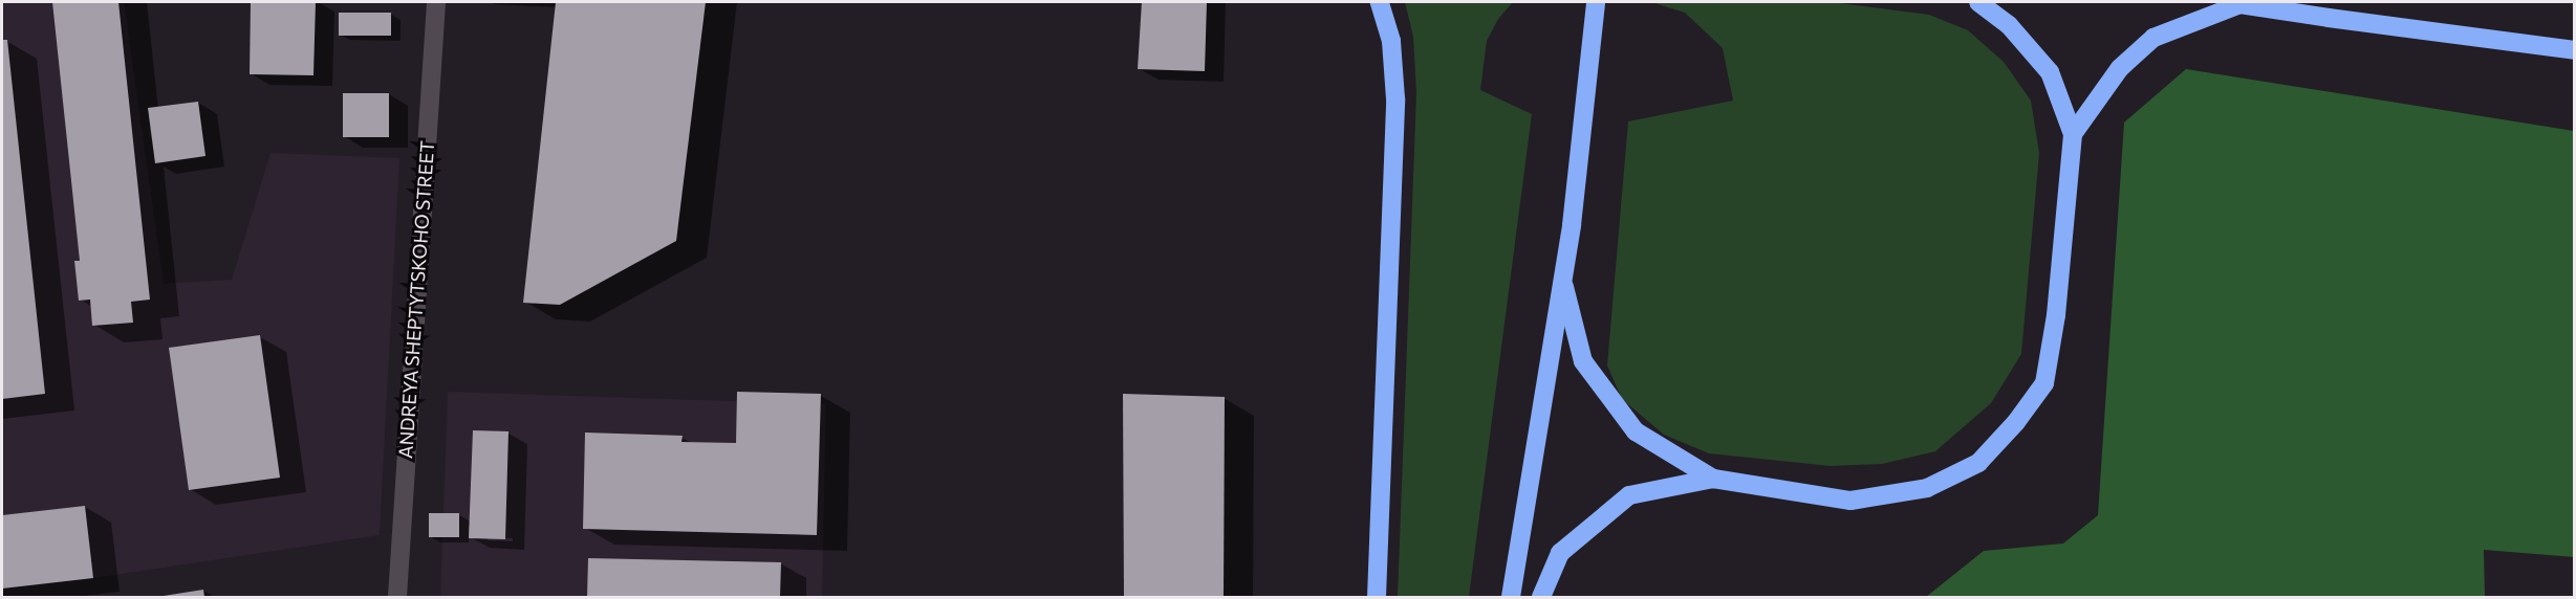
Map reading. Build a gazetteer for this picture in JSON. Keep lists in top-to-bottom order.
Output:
{
  "streets": {
    "street": ["ANDREYA SHEPTYTSKOHO STREET"]
  }
}
